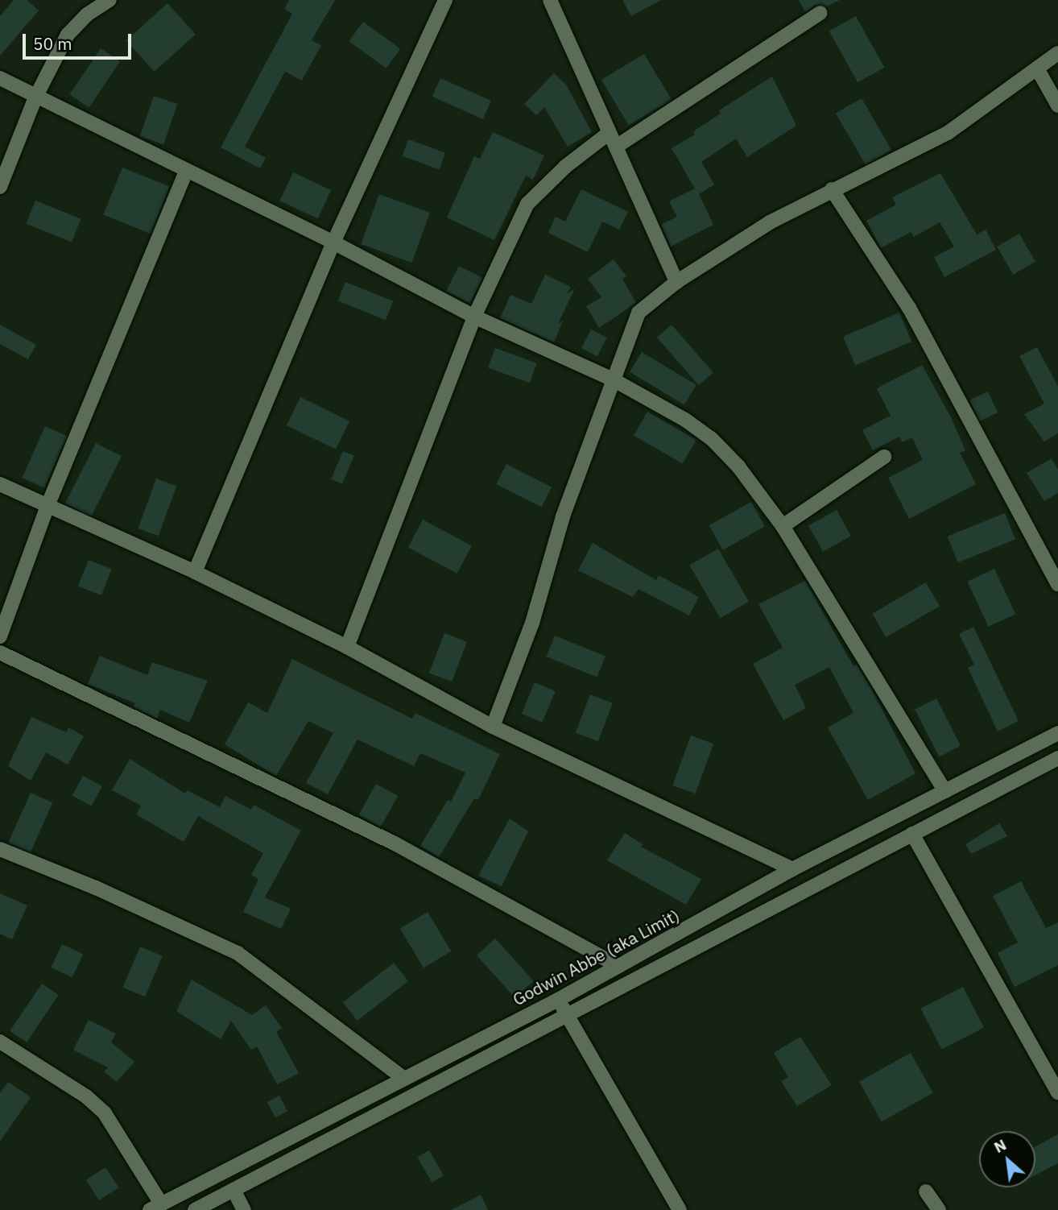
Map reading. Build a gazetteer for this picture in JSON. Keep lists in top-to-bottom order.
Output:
{
  "streets": {
    "street": ["Godwin Abbe (aka Limit)"]
  },
  "scale_bar": "50 m",
  "north": "top left"
}
